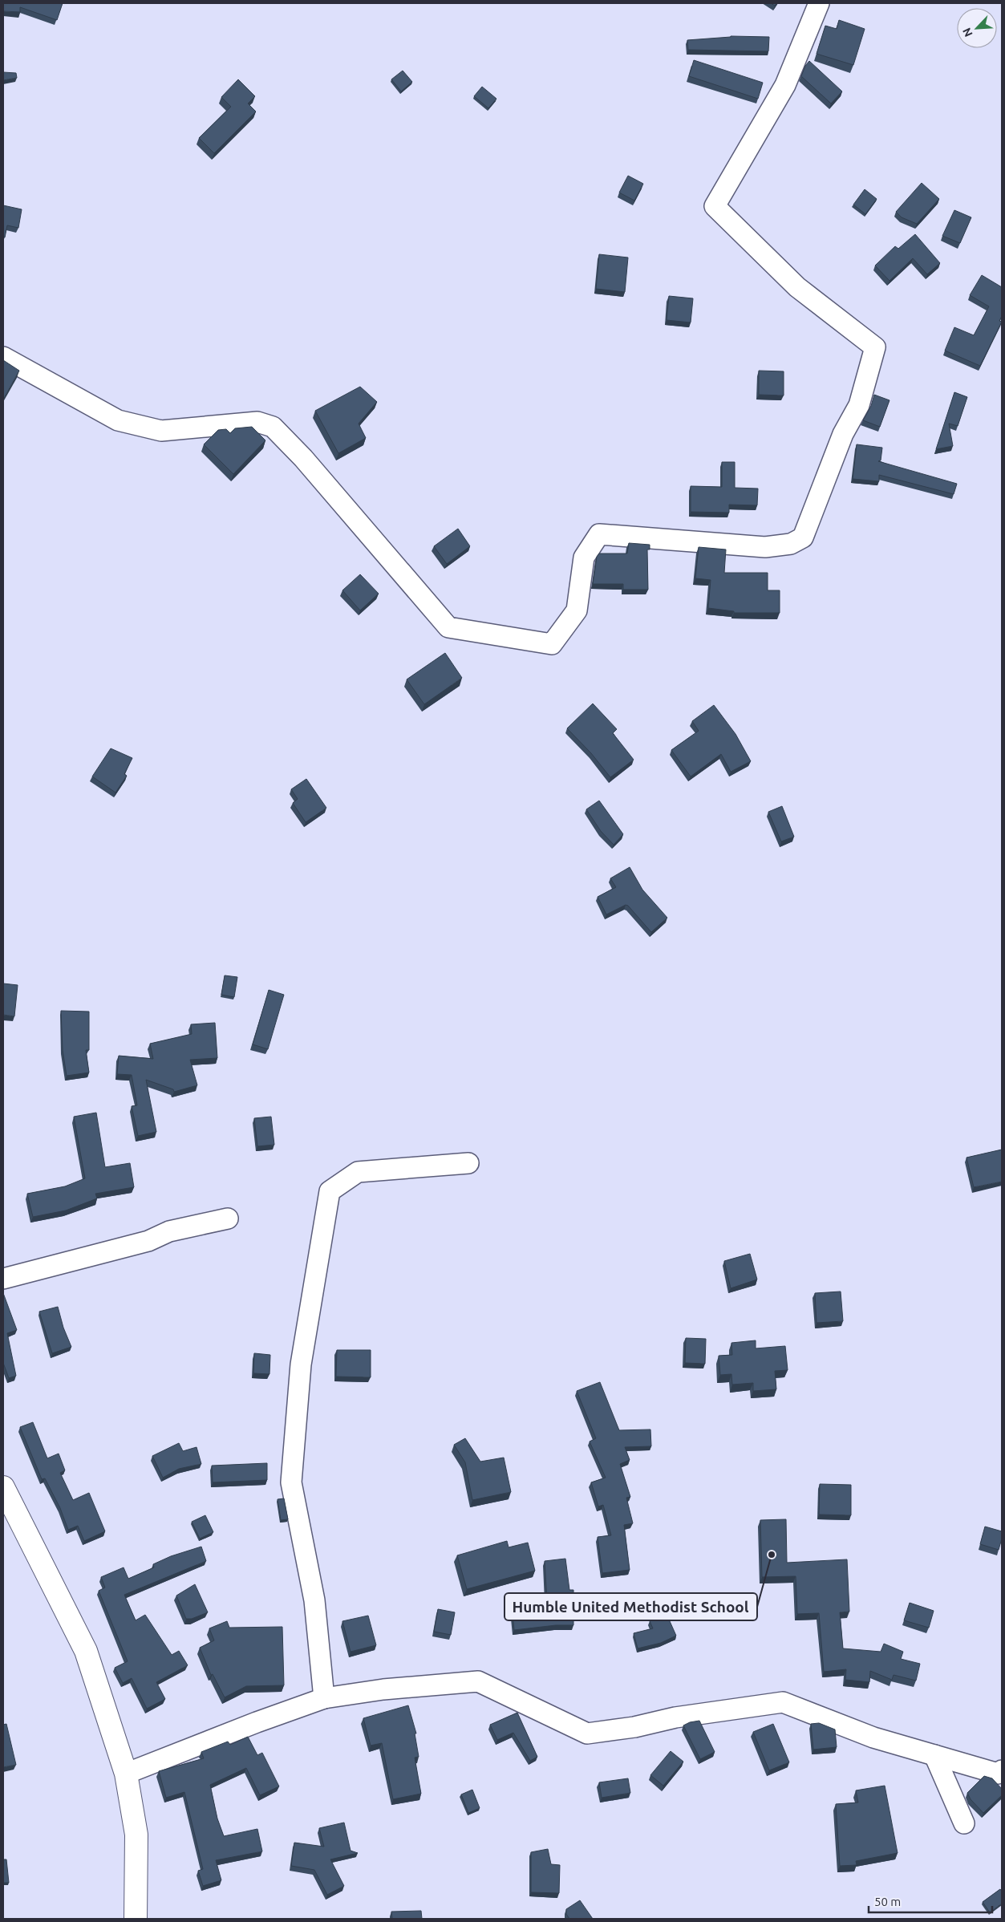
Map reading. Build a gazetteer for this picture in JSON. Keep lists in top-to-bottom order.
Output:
{
  "places": ["Humble United Methodist School"],
  "scale_bar": "50 m",
  "north": "bottom left"
}
